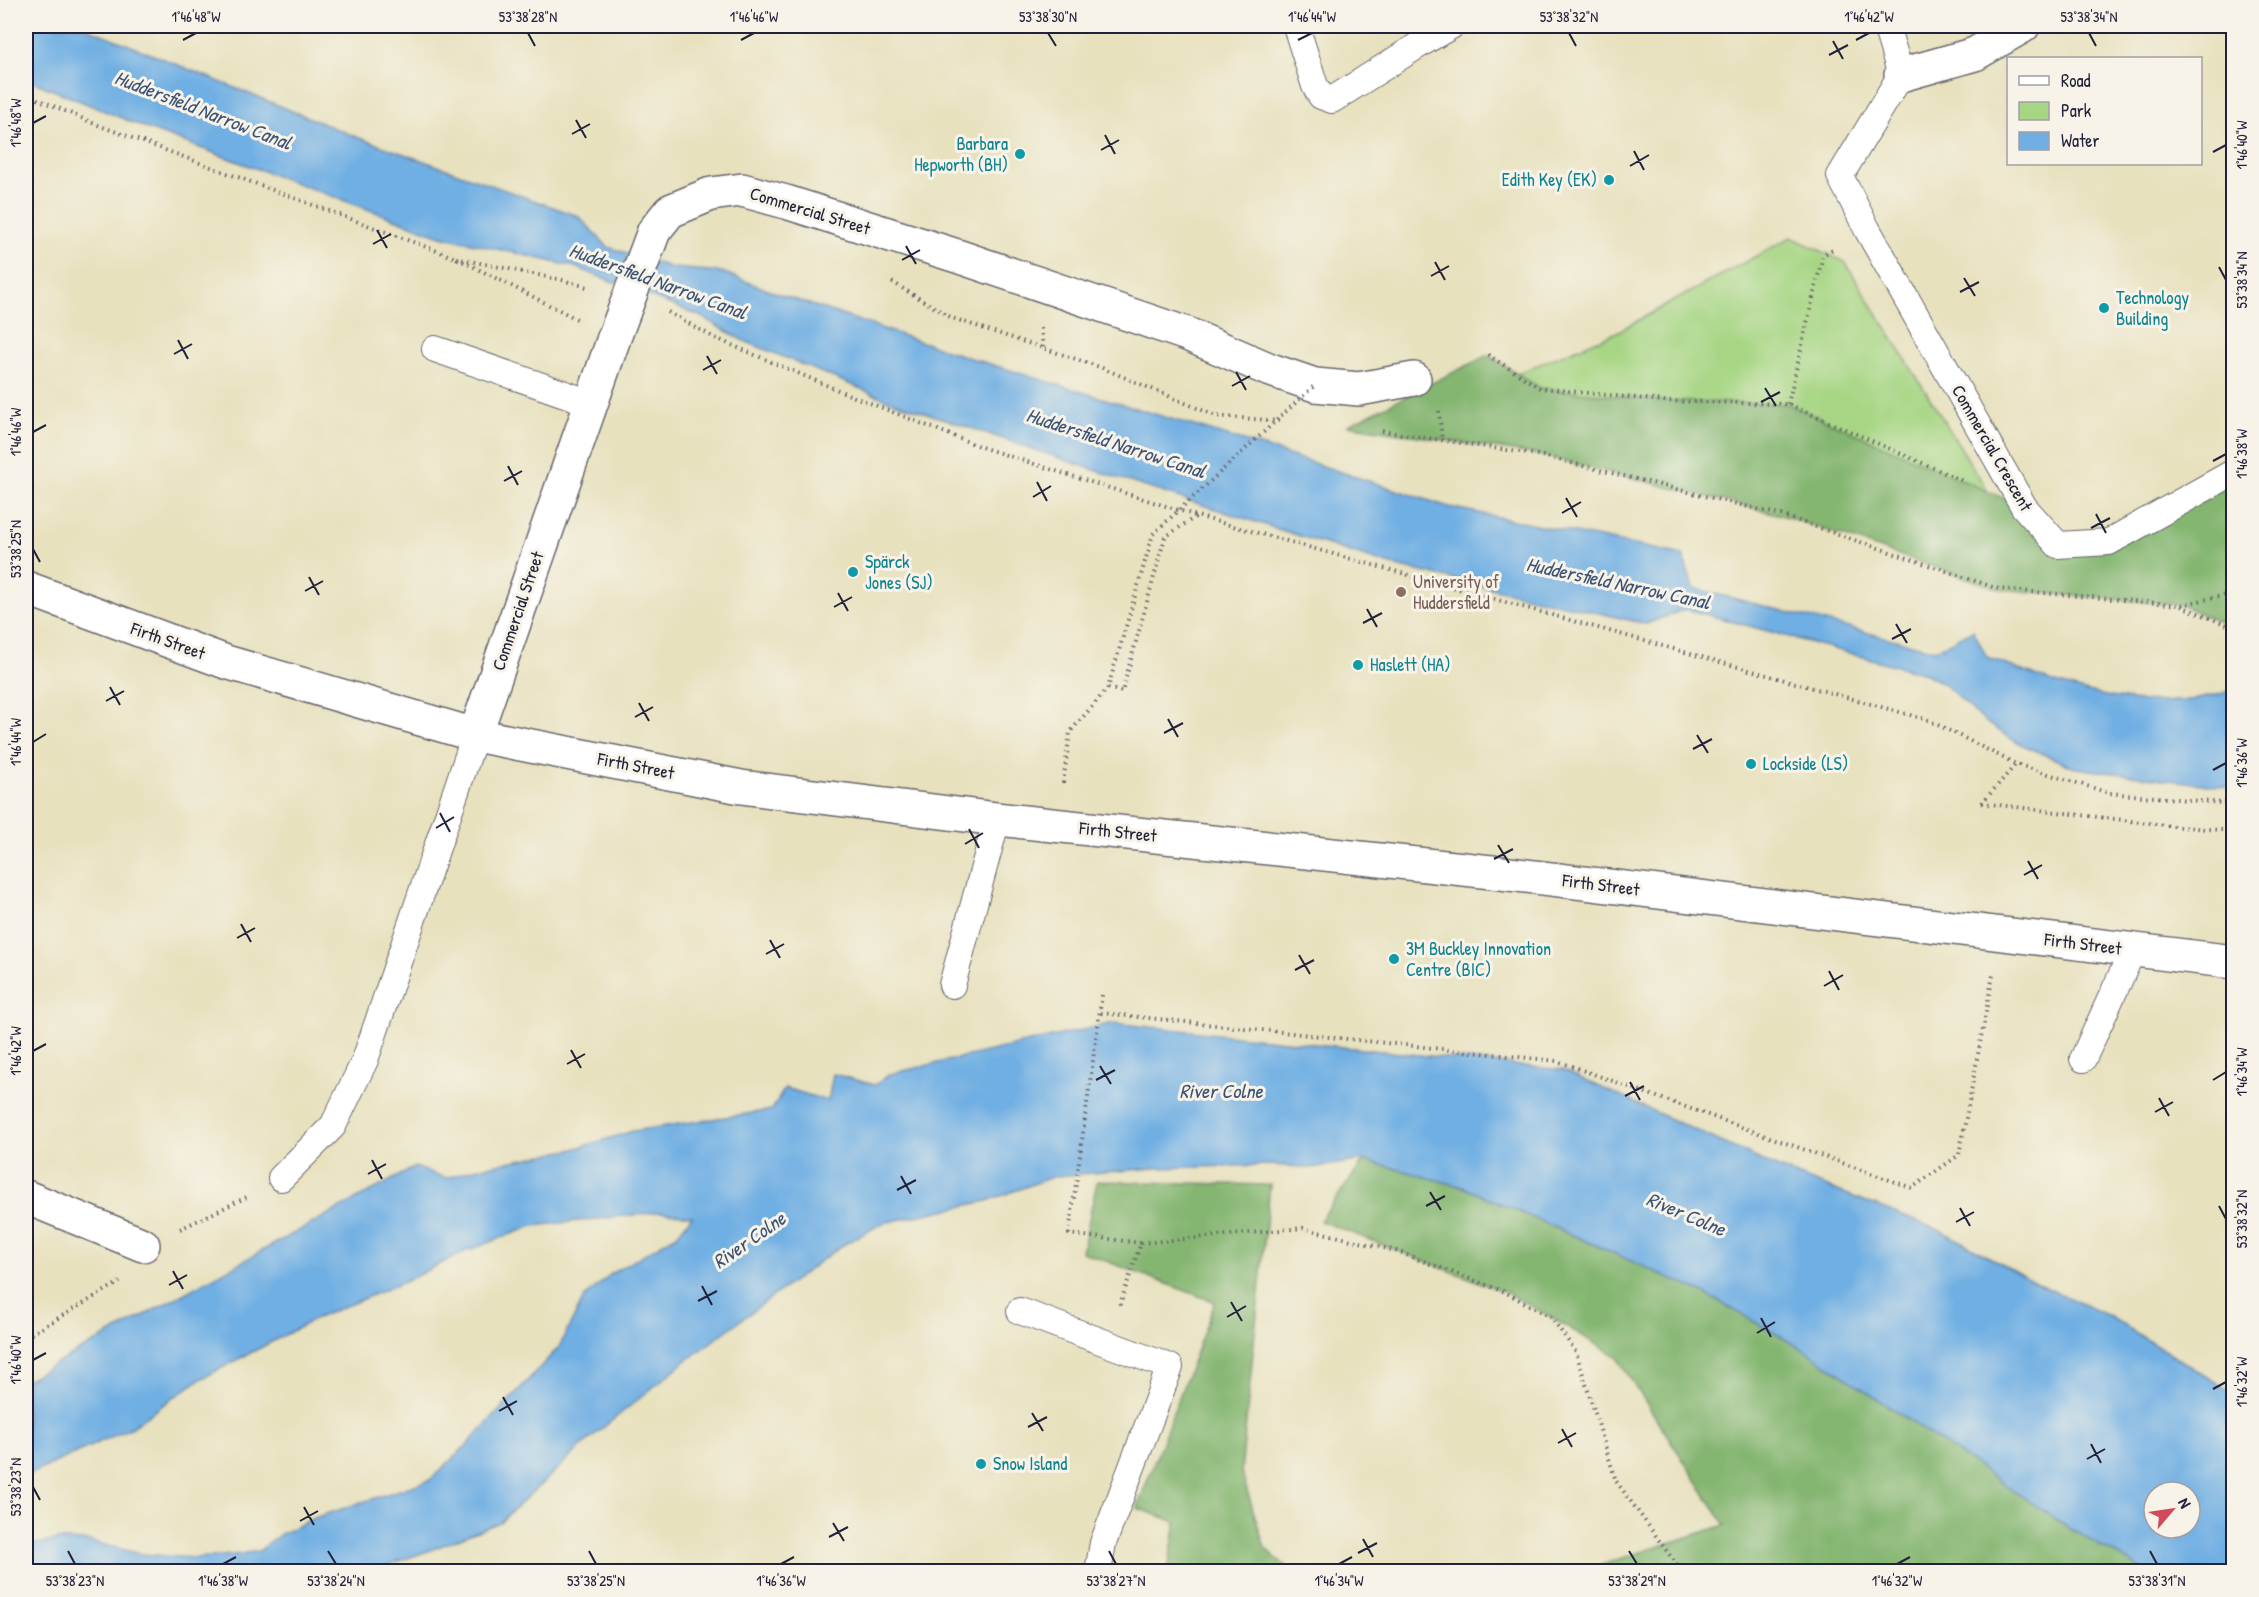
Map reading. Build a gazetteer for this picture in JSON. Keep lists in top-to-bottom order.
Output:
{
  "streets": {
    "main road": ["Commercial Street", "Firth Street"],
    "lane": ["Commercial Crescent"]
  },
  "crossings": [
    ["Commercial Street", "Firth Street"]
  ],
  "water": ["Huddersfield Narrow Canal", "River Colne"],
  "places": [
    "Barbara Hepworth (BH)",
    "Edith Key (EK)",
    "Technology Building",
    "Spärck Jones (SJ)",
    "University of Huddersfield",
    "Haslett (HA)",
    "Lockside (LS)",
    "3M Buckley Innovation Centre (BIC)",
    "Snow Island"
  ],
  "legend": ["Road", "Park", "Water"],
  "north": "top right",
  "coordinates": [
    "1°46'48\"W",
    "53°38'28\"N",
    "1°46'46\"W",
    "53°38'30\"N",
    "1°46'44\"W",
    "53°38'32\"N",
    "1°46'42\"W",
    "53°38'34\"N",
    "1°46'40\"W",
    "1°46'38\"W",
    "53°38'25\"N",
    "1°46'36\"W",
    "1°46'34\"W",
    "1°46'32\"W",
    "53°38'23\"N",
    "53°38'24\"N",
    "53°38'27\"N",
    "53°38'29\"N",
    "53°38'31\"N"
  ]
}
